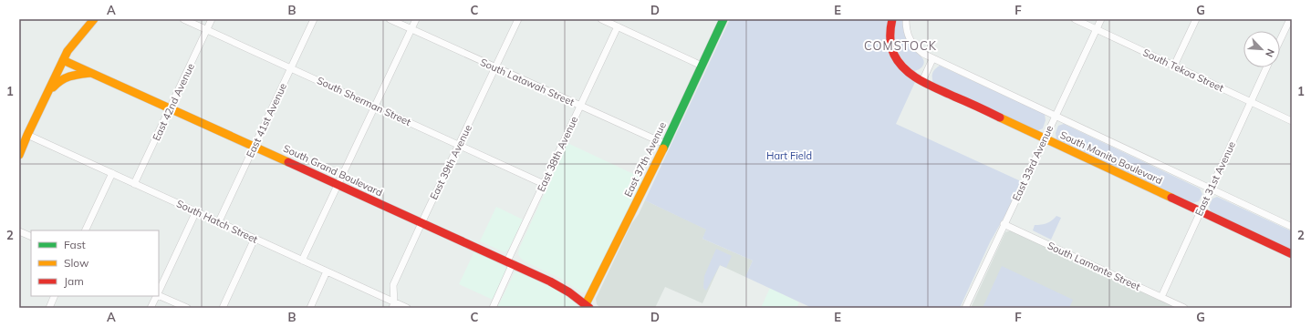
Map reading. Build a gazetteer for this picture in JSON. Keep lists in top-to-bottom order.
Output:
{
  "streets": {
    "street": [
      "South Tekoa Street",
      "South Latawah Street",
      "South Sherman Street",
      "East 42nd Avenue",
      "East 41st Avenue",
      "East 38th Avenue",
      "South Manito Boulevard",
      "East 37th Avenue",
      "East 39th Avenue",
      "East 33rd Avenue",
      "South Grand Boulevard",
      "East 31st Avenue",
      "South Hatch Street",
      "South Lamonte Street"
    ]
  },
  "crossings": [
    ["South Tekoa Street", "East 33rd Avenue"],
    ["South Tekoa Street", "East 31st Avenue"],
    ["South Latawah Street", "East 38th Avenue"],
    ["South Latawah Street", "East 37th Avenue"],
    ["South Latawah Street", "East 39th Avenue"],
    ["South Sherman Street", "East 42nd Avenue"],
    ["South Sherman Street", "East 41st Avenue"],
    ["South Sherman Street", "East 38th Avenue"],
    ["South Sherman Street", "East 39th Avenue"],
    ["East 42nd Avenue", "South Grand Boulevard"],
    ["East 42nd Avenue", "South Hatch Street"],
    ["East 41st Avenue", "South Grand Boulevard"],
    ["East 41st Avenue", "South Hatch Street"],
    ["East 38th Avenue", "South Grand Boulevard"],
    ["South Manito Boulevard", "East 33rd Avenue"],
    ["South Manito Boulevard", "East 31st Avenue"],
    ["East 37th Avenue", "South Grand Boulevard"],
    ["East 39th Avenue", "South Grand Boulevard"],
    ["East 39th Avenue", "South Hatch Street"],
    ["East 33rd Avenue", "South Lamonte Street"],
    ["East 31st Avenue", "South Lamonte Street"]
  ],
  "districts": ["COMSTOCK"],
  "parks": ["Hart Field"],
  "legend": ["Fast", "Slow", "Jam"],
  "north": "bottom right",
  "grid": {
    "columns": [
      "A",
      "B",
      "C",
      "D",
      "E",
      "F",
      "G"
    ],
    "rows": ["1", "2"]
  }
}
